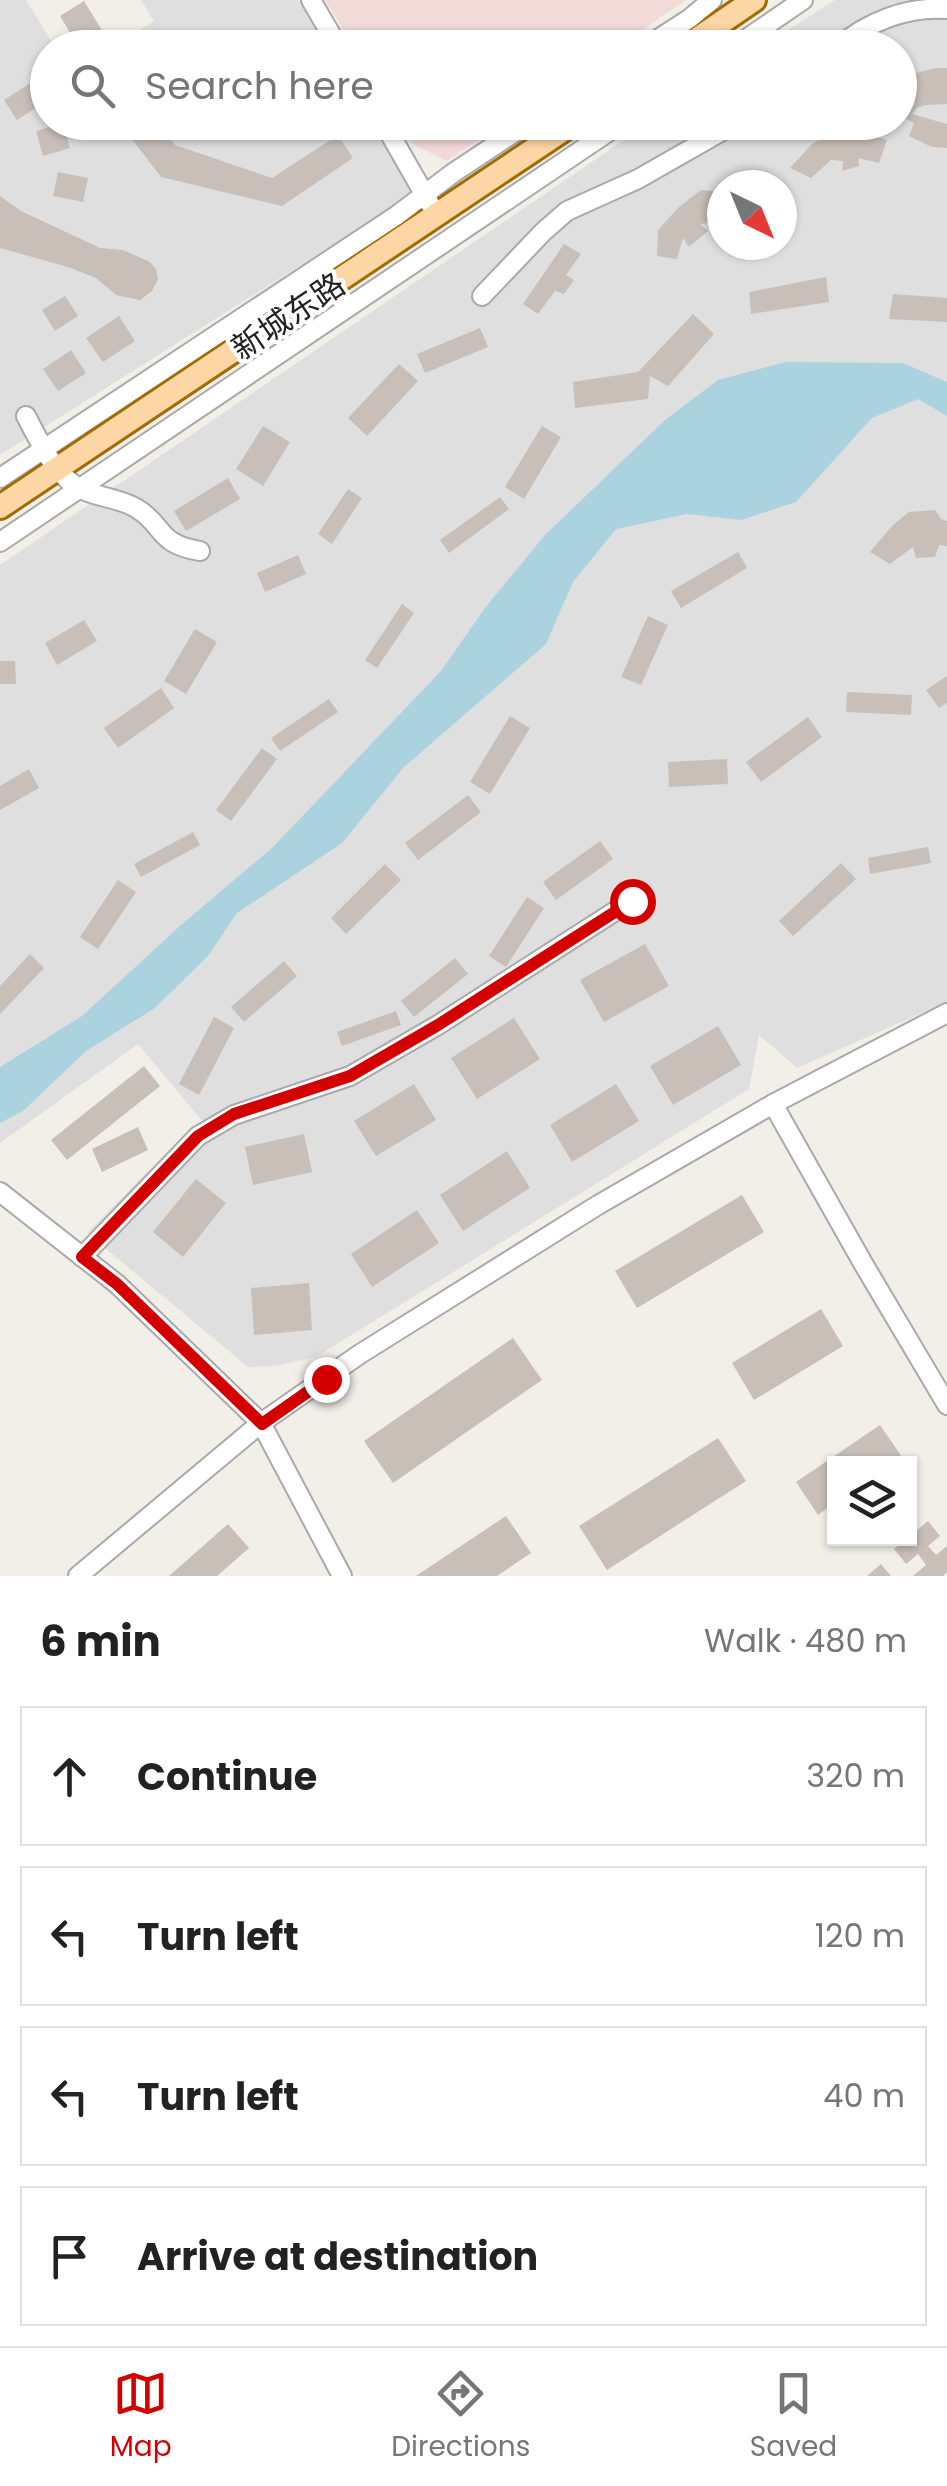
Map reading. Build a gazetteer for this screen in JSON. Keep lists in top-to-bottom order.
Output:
{
  "streets": {
    "main road": ["新城东路"]
  },
  "north": "bottom right",
  "page": {
    "search": "Search here",
    "heading": ["6 min", "Walk · 480 m"],
    "list": [
      ["Continue", "320 m"],
      ["Turn left", "120 m"],
      ["Turn left", "40 m"],
      "Arrive at destination"
    ],
    "nav": ["Map", "Directions", "Saved"]
  }
}
